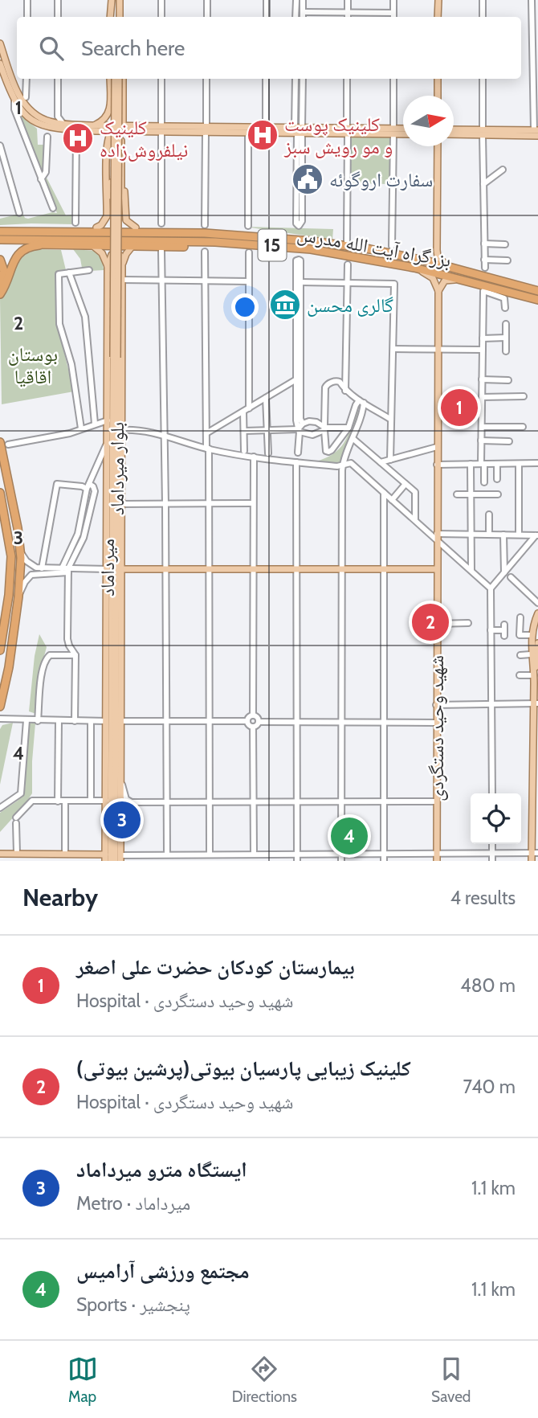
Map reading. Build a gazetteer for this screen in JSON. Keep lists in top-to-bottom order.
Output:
{
  "streets": {
    "highway": ["15", "بزرگراه آیت الله مدرس"],
    "main road": ["بلوار میرداماد", "میرداماد", "شهید وحید دستگردی"]
  },
  "parks": ["بوستان اقاقیا"],
  "places": {
    "hospital": ["کلینیک پوست و مو رویش سبز", "کلینیک نیلفروش‌زاده"],
    "public building": ["سفارت اروگوئه"],
    "museum": ["گالری محسن"]
  },
  "north": "right",
  "page": {
    "search": "Search here",
    "pins": [
      "1",
      "2",
      "3",
      "4"
    ],
    "heading": ["Nearby", "4 results"],
    "list": [
      {
        "mark": "1",
        "name": "بیمارستان کودکان حضرت علی اصغر",
        "note": "Hospital · شهید وحید دستگردی",
        "value": "480 m"
      },
      {
        "mark": "2",
        "name": "کلینیک زیبایی پارسیان بیوتی(پرشین بیوتی)",
        "note": "Hospital · شهید وحید دستگردی",
        "value": "740 m"
      },
      {
        "mark": "3",
        "name": "ایستگاه مترو میرداماد",
        "note": "Metro · میرداماد",
        "value": "1.1 km"
      },
      {
        "mark": "4",
        "name": "مجتمع ورزشی آرامیس",
        "note": "Sports · پنجشیر",
        "value": "1.1 km"
      }
    ],
    "nav": ["Map", "Directions", "Saved"]
  },
  "grid": {
    "rows": [
      "1",
      "2",
      "3",
      "4"
    ]
  }
}
